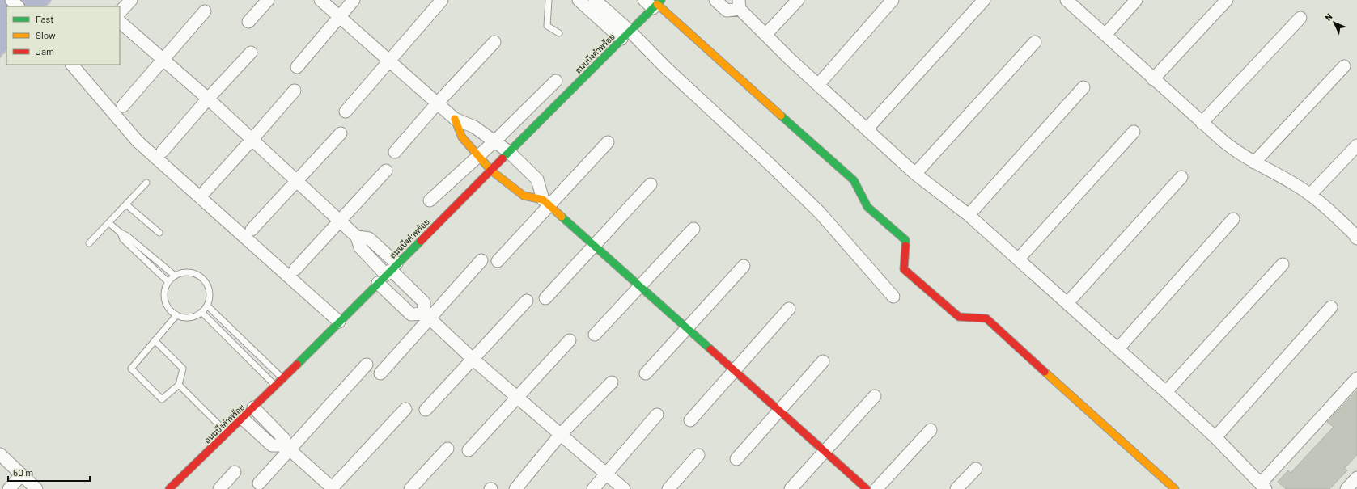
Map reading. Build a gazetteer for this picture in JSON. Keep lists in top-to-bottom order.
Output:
{
  "streets": {
    "street": ["ถนนบึงคำพร้อย"]
  },
  "legend": ["Fast", "Slow", "Jam"],
  "scale_bar": "50 m",
  "north": "top left"
}
